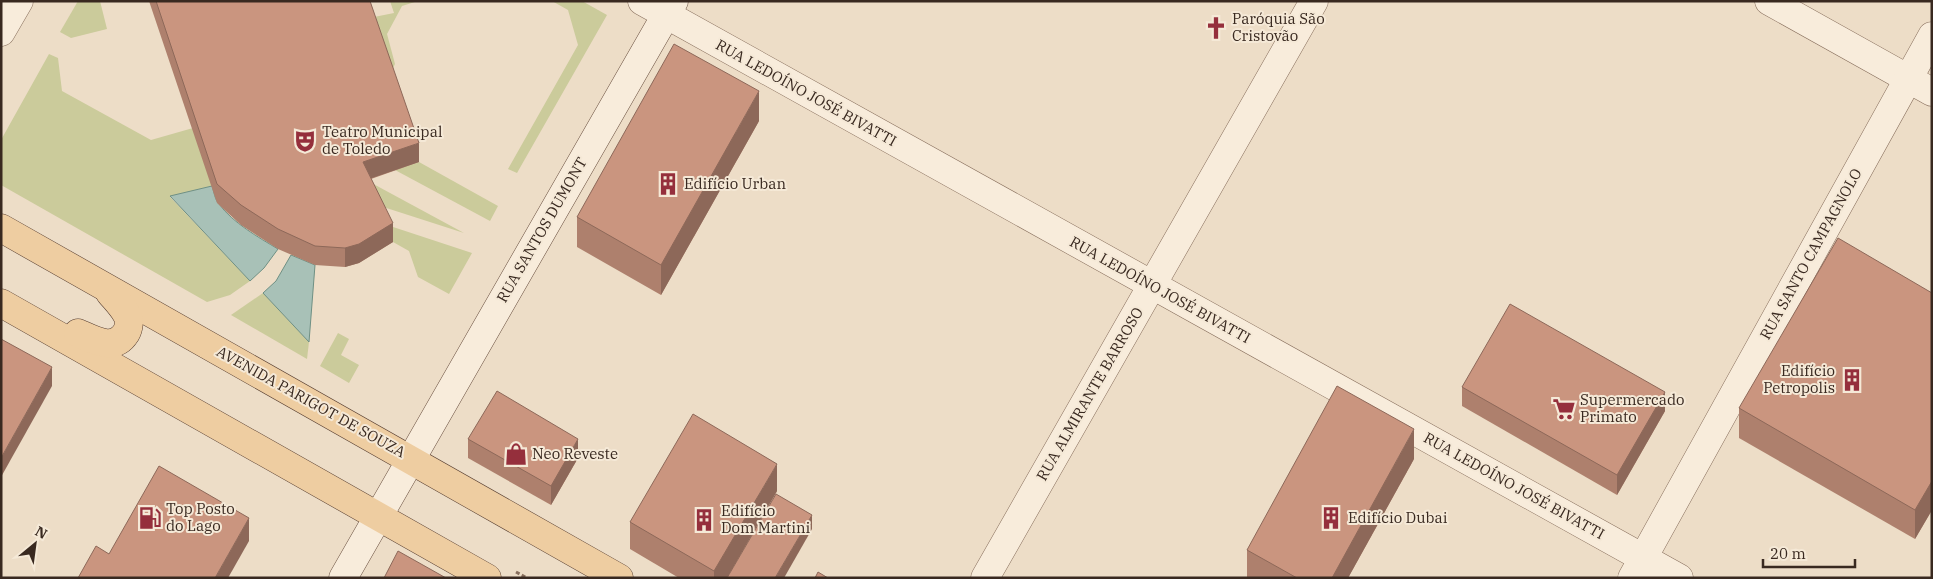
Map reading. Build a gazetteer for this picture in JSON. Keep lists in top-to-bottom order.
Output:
{
  "streets": {
    "main road": ["AVENIDA PARIGOT DE SOUZA"],
    "street": [
      "RUA LEDOÍNO JOSÉ BIVATTI",
      "RUA SANTOS DUMONT",
      "RUA SANTO CAMPAGNOLO",
      "RUA ALMIRANTE BARROSO"
    ]
  },
  "crossings": [
    ["RUA LEDOÍNO JOSÉ BIVATTI", "RUA SANTOS DUMONT"],
    ["RUA LEDOÍNO JOSÉ BIVATTI", "RUA SANTO CAMPAGNOLO"],
    ["RUA LEDOÍNO JOSÉ BIVATTI", "RUA ALMIRANTE BARROSO"],
    ["RUA SANTOS DUMONT", "AVENIDA PARIGOT DE SOUZA"]
  ],
  "places": {
    "church": ["Paróquia São Cristovão"],
    "theatre": ["Teatro Municipal de Toledo"],
    "building": [
      "Edifício Urban",
      "Edifício Petropolis",
      "Edifício Dubai",
      "Edifício Dom Martini"
    ],
    "supermarket": ["Supermercado Primato"],
    "shop": ["Neo Reveste"],
    "fuel station": ["Top Posto do Lago"]
  },
  "scale_bar": "20 m",
  "north": "top right"
}
